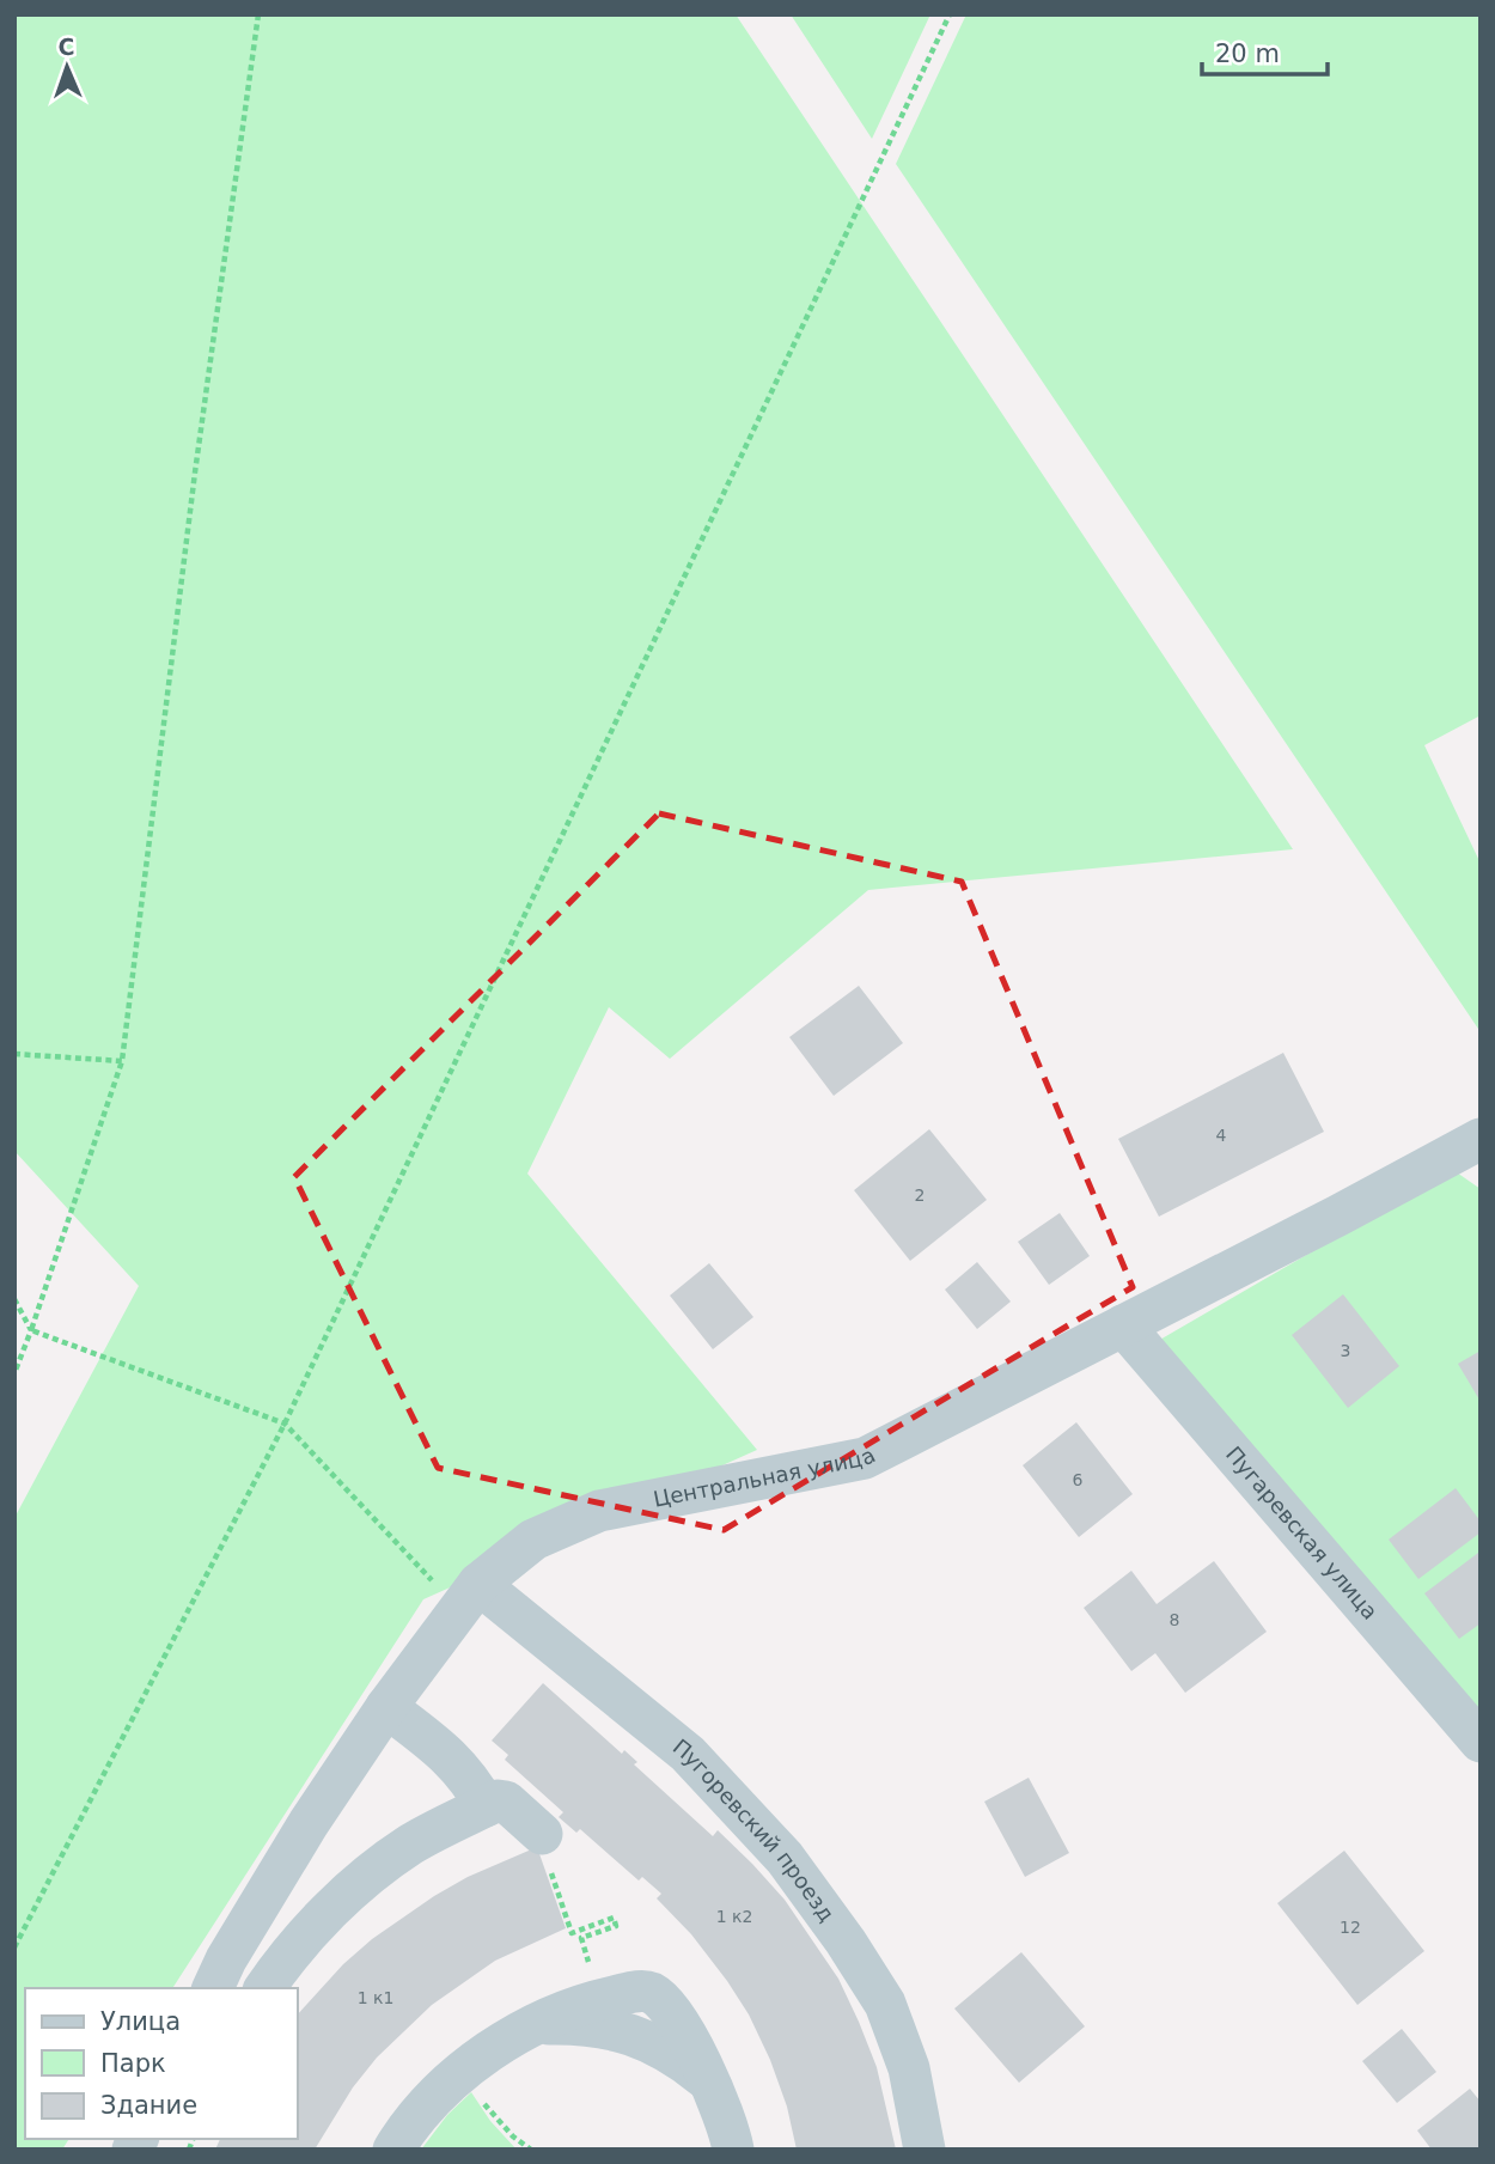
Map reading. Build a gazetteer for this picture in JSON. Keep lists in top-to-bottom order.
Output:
{
  "streets": {
    "street": ["Центральная улица", "Пугаревская улица", "Пугоревский проезд"]
  },
  "crossings": [
    ["Центральная улица", "Пугаревская улица"],
    ["Центральная улица", "Пугоревский проезд"]
  ],
  "house_numbers": [
    "4",
    "2",
    "3",
    "6",
    "8",
    "1 к2",
    "12",
    "1 к1"
  ],
  "legend": ["Улица", "Парк", "Здание"],
  "scale_bar": "20 m",
  "north": "top"
}
